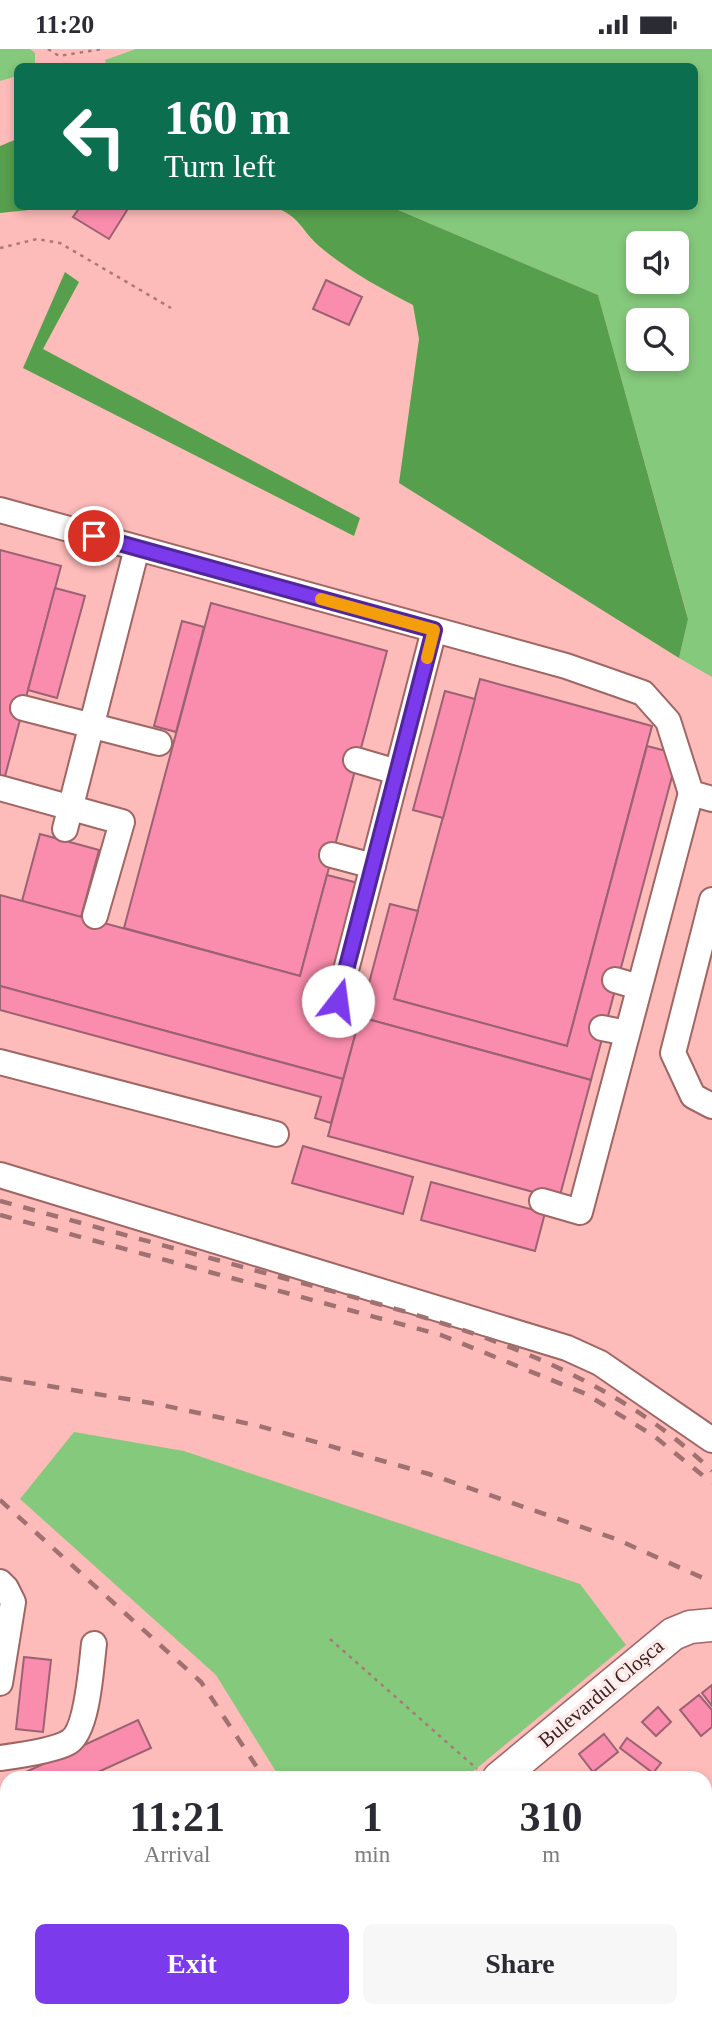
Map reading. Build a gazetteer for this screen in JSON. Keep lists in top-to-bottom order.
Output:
{
  "streets": {
    "main road": ["Bulevardul Cloșca"]
  },
  "page": {
    "status": "11:20",
    "turn": ["160 m", "Turn left"],
    "eta": [
      "11:21",
      "Arrival",
      "1",
      "min",
      "310",
      "m"
    ],
    "buttons": ["Exit", "Share"]
  }
}
